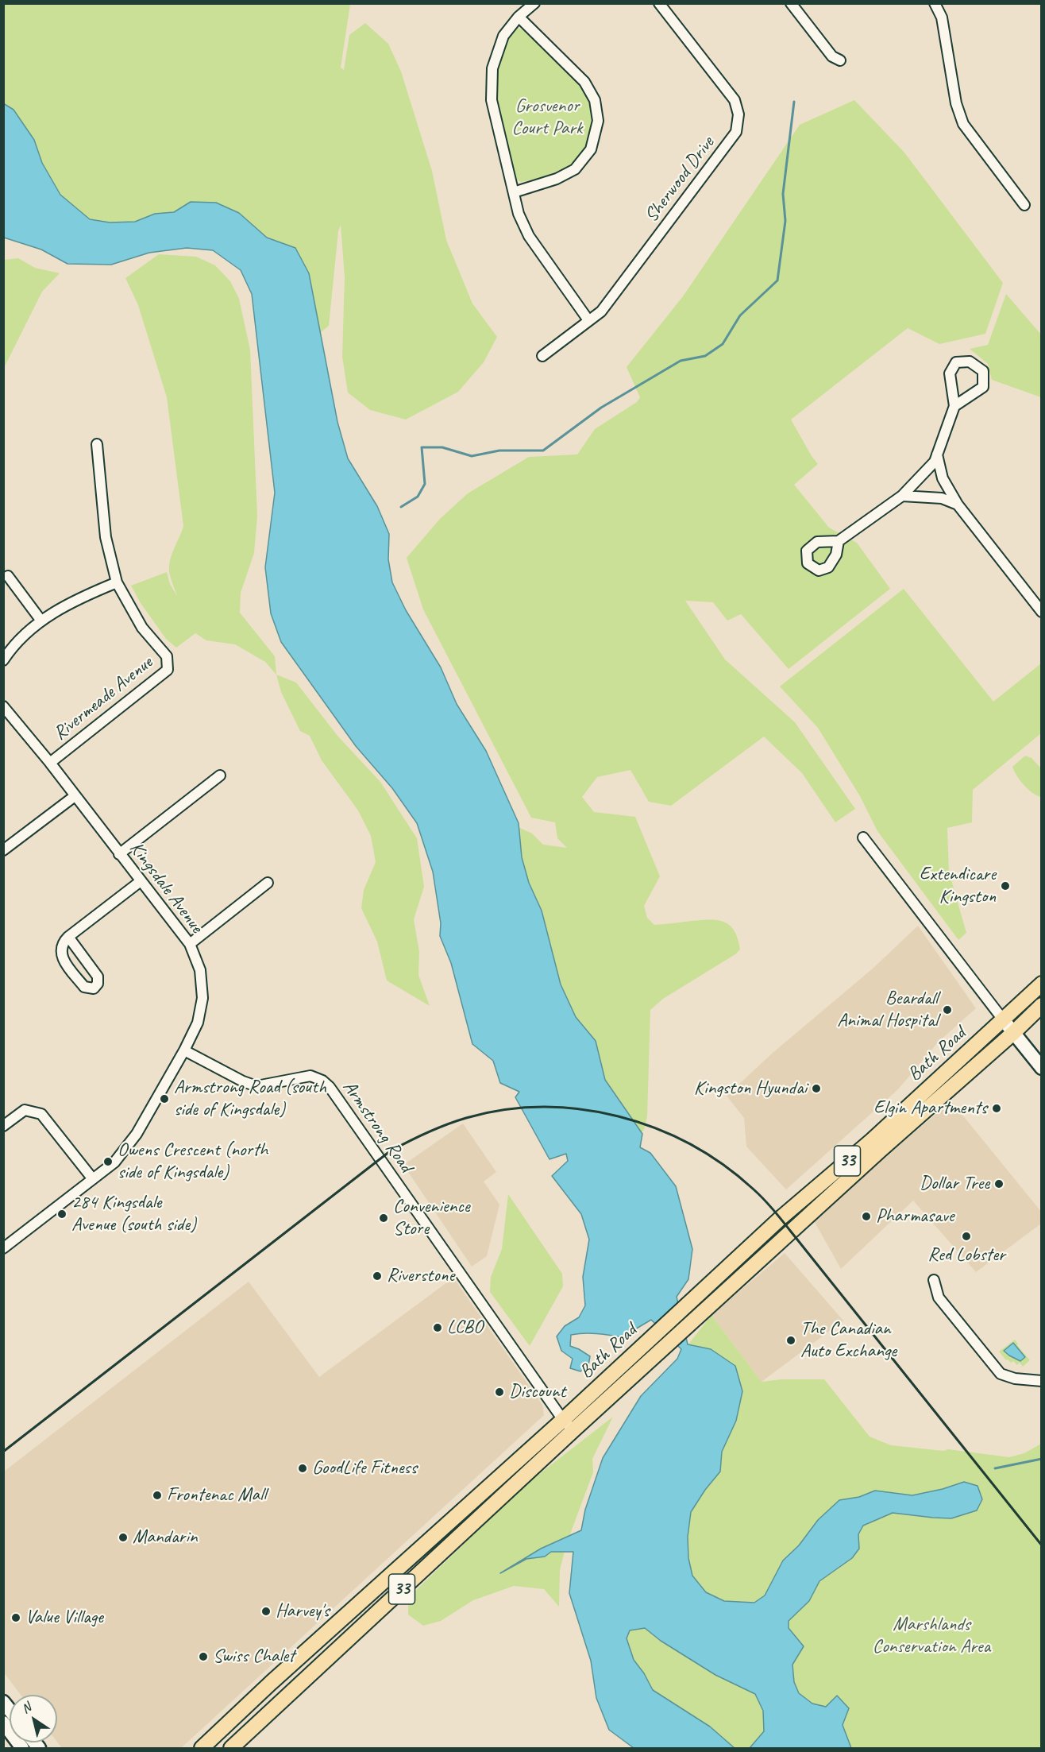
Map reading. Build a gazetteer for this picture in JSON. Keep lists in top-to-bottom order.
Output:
{
  "streets": {
    "main road": ["Bath Road", "33"],
    "street": [
      "Sherwood Drive",
      "Rivermeade Avenue",
      "Kingsdale Avenue",
      "Armstrong Road"
    ]
  },
  "crossings": [
    ["Rivermeade Avenue", "Kingsdale Avenue"],
    ["Kingsdale Avenue", "Armstrong Road"],
    ["Bath Road", "Armstrong Road"]
  ],
  "parks": ["Grosvenor Court Park", "Marshlands Conservation Area"],
  "places": [
    "Extendicare Kingston",
    "Beardall Animal Hospital",
    "Kingston Hyundai",
    "Armstrong Road (south side of Kingsdale)",
    "Elgin Apartments",
    "Owens Crescent (north side of Kingsdale)",
    "Dollar Tree",
    "284 Kingsdale Avenue (south side)",
    "Pharmasave",
    "Convenience Store",
    "Red Lobster",
    "Riverstone",
    "LCBO",
    "The Canadian Auto Exchange",
    "Discount",
    "GoodLife Fitness",
    "Frontenac Mall",
    "Mandarin",
    "Harvey's",
    "Value Village",
    "Swiss Chalet"
  ],
  "north": "top left"
}
